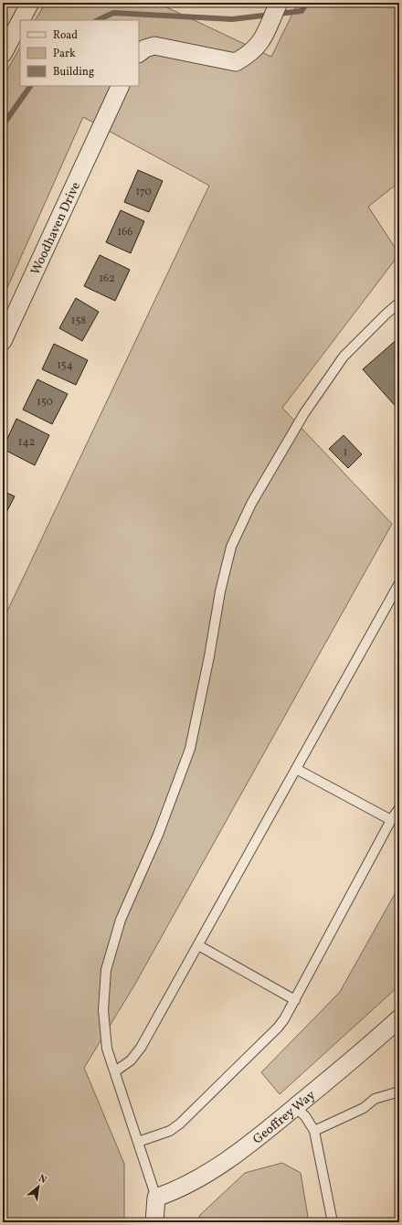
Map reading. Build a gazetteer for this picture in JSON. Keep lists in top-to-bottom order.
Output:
{
  "streets": {
    "street": ["Woodhaven Drive", "Geoffrey Way"]
  },
  "house_numbers": [
    "170",
    "166",
    "162",
    "158",
    "154",
    "150",
    "142",
    "1"
  ],
  "legend": ["Road", "Park", "Building"],
  "north": "top right"
}
